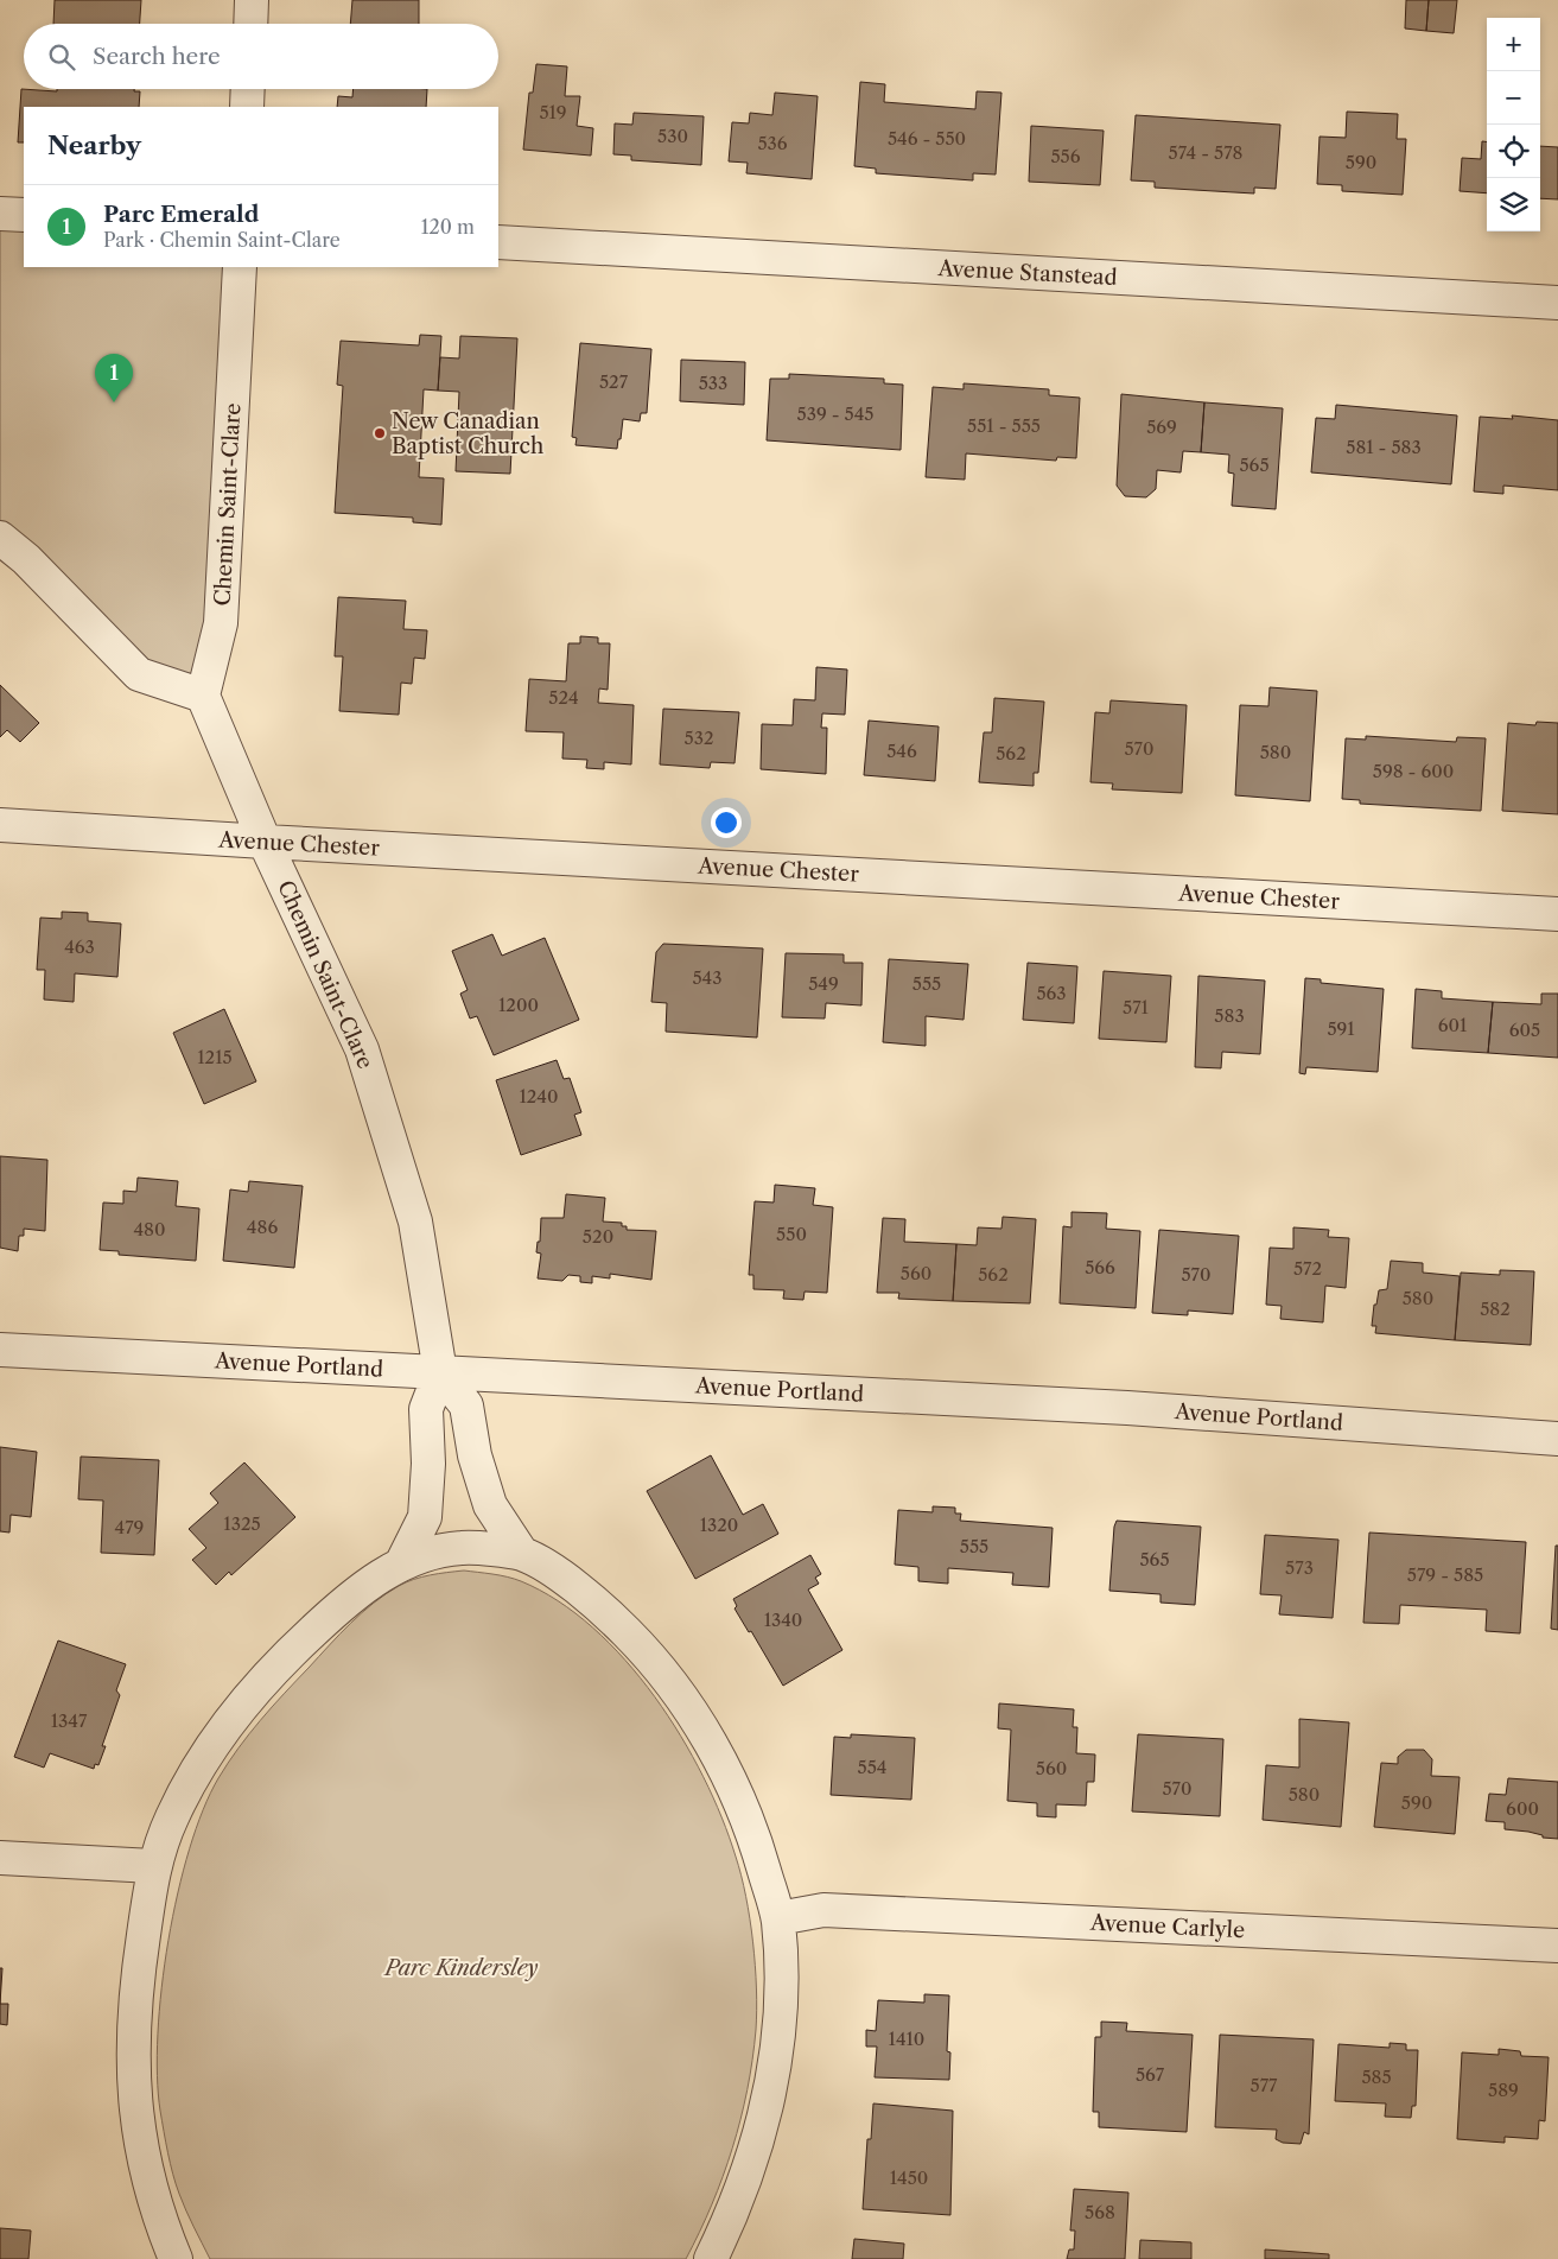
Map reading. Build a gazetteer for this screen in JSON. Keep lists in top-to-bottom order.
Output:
{
  "streets": {
    "street": [
      "Avenue Stanstead",
      "Chemin Saint-Clare",
      "Avenue Chester",
      "Avenue Portland",
      "Avenue Carlyle"
    ]
  },
  "crossings": [
    ["Chemin Saint-Clare", "Avenue Chester"],
    ["Chemin Saint-Clare", "Avenue Portland"],
    ["Chemin Saint-Clare", "Avenue Carlyle"]
  ],
  "parks": ["Parc Kindersley"],
  "places": ["New Canadian Baptist Church"],
  "house_numbers": [
    "519",
    "530",
    "546 - 550",
    "536",
    "574 - 578",
    "556",
    "590",
    "527",
    "533",
    "539 - 545",
    "551 - 555",
    "569",
    "581 - 583",
    "565",
    "524",
    "532",
    "570",
    "546",
    "580",
    "562",
    "598 - 600",
    "463",
    "543",
    "549",
    "555",
    "563",
    "1200",
    "571",
    "583",
    "601",
    "591",
    "605",
    "1215",
    "1240",
    "486",
    "480",
    "550",
    "520",
    "566",
    "572",
    "560",
    "562",
    "570",
    "580",
    "582",
    "1325",
    "1320",
    "479",
    "555",
    "565",
    "573",
    "579 - 585",
    "1340",
    "1347",
    "554",
    "560",
    "570",
    "580",
    "590",
    "600",
    "1410",
    "567",
    "585",
    "577",
    "589",
    "1450",
    "568"
  ],
  "page": {
    "map_buttons": ["+", "−"],
    "search": "Search here",
    "heading": "Nearby",
    "list": [
      {
        "mark": "1",
        "name": "Parc Emerald",
        "note": "Park · Chemin Saint-Clare",
        "value": "120 m"
      }
    ],
    "pins": "1"
  }
}
